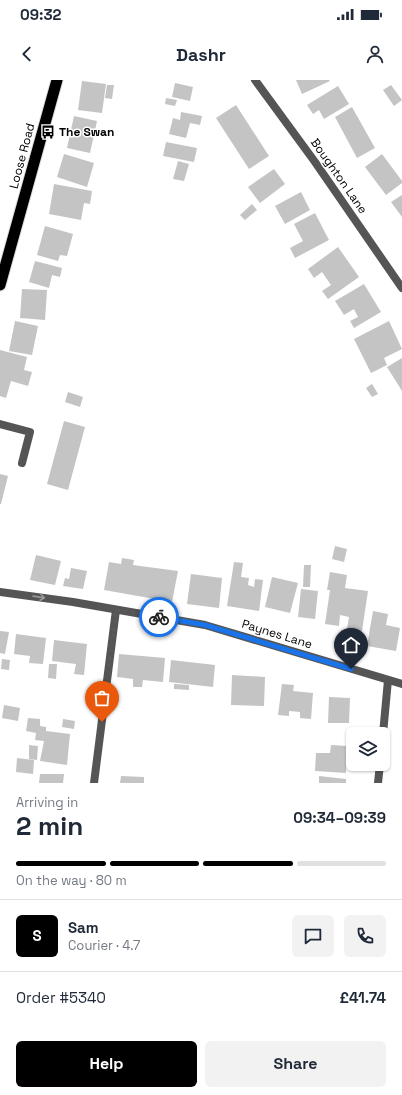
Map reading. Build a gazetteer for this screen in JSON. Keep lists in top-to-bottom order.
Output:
{
  "streets": {
    "highway": ["Loose Road"],
    "street": ["Boughton Lane", "Paynes Lane"]
  },
  "places": {
    "bus stop": ["The Swan"]
  },
  "page": {
    "status": "09:32",
    "header": "Dashr",
    "heading": ["2 min", "Arriving in", "09:34–09:39"],
    "panel": [
      "Sam",
      "Courier · 4.7",
      "Order #5340",
      "£41.74"
    ],
    "bar": "On the way · 80 m",
    "round": "S",
    "buttons": ["Help", "Share"]
  }
}
